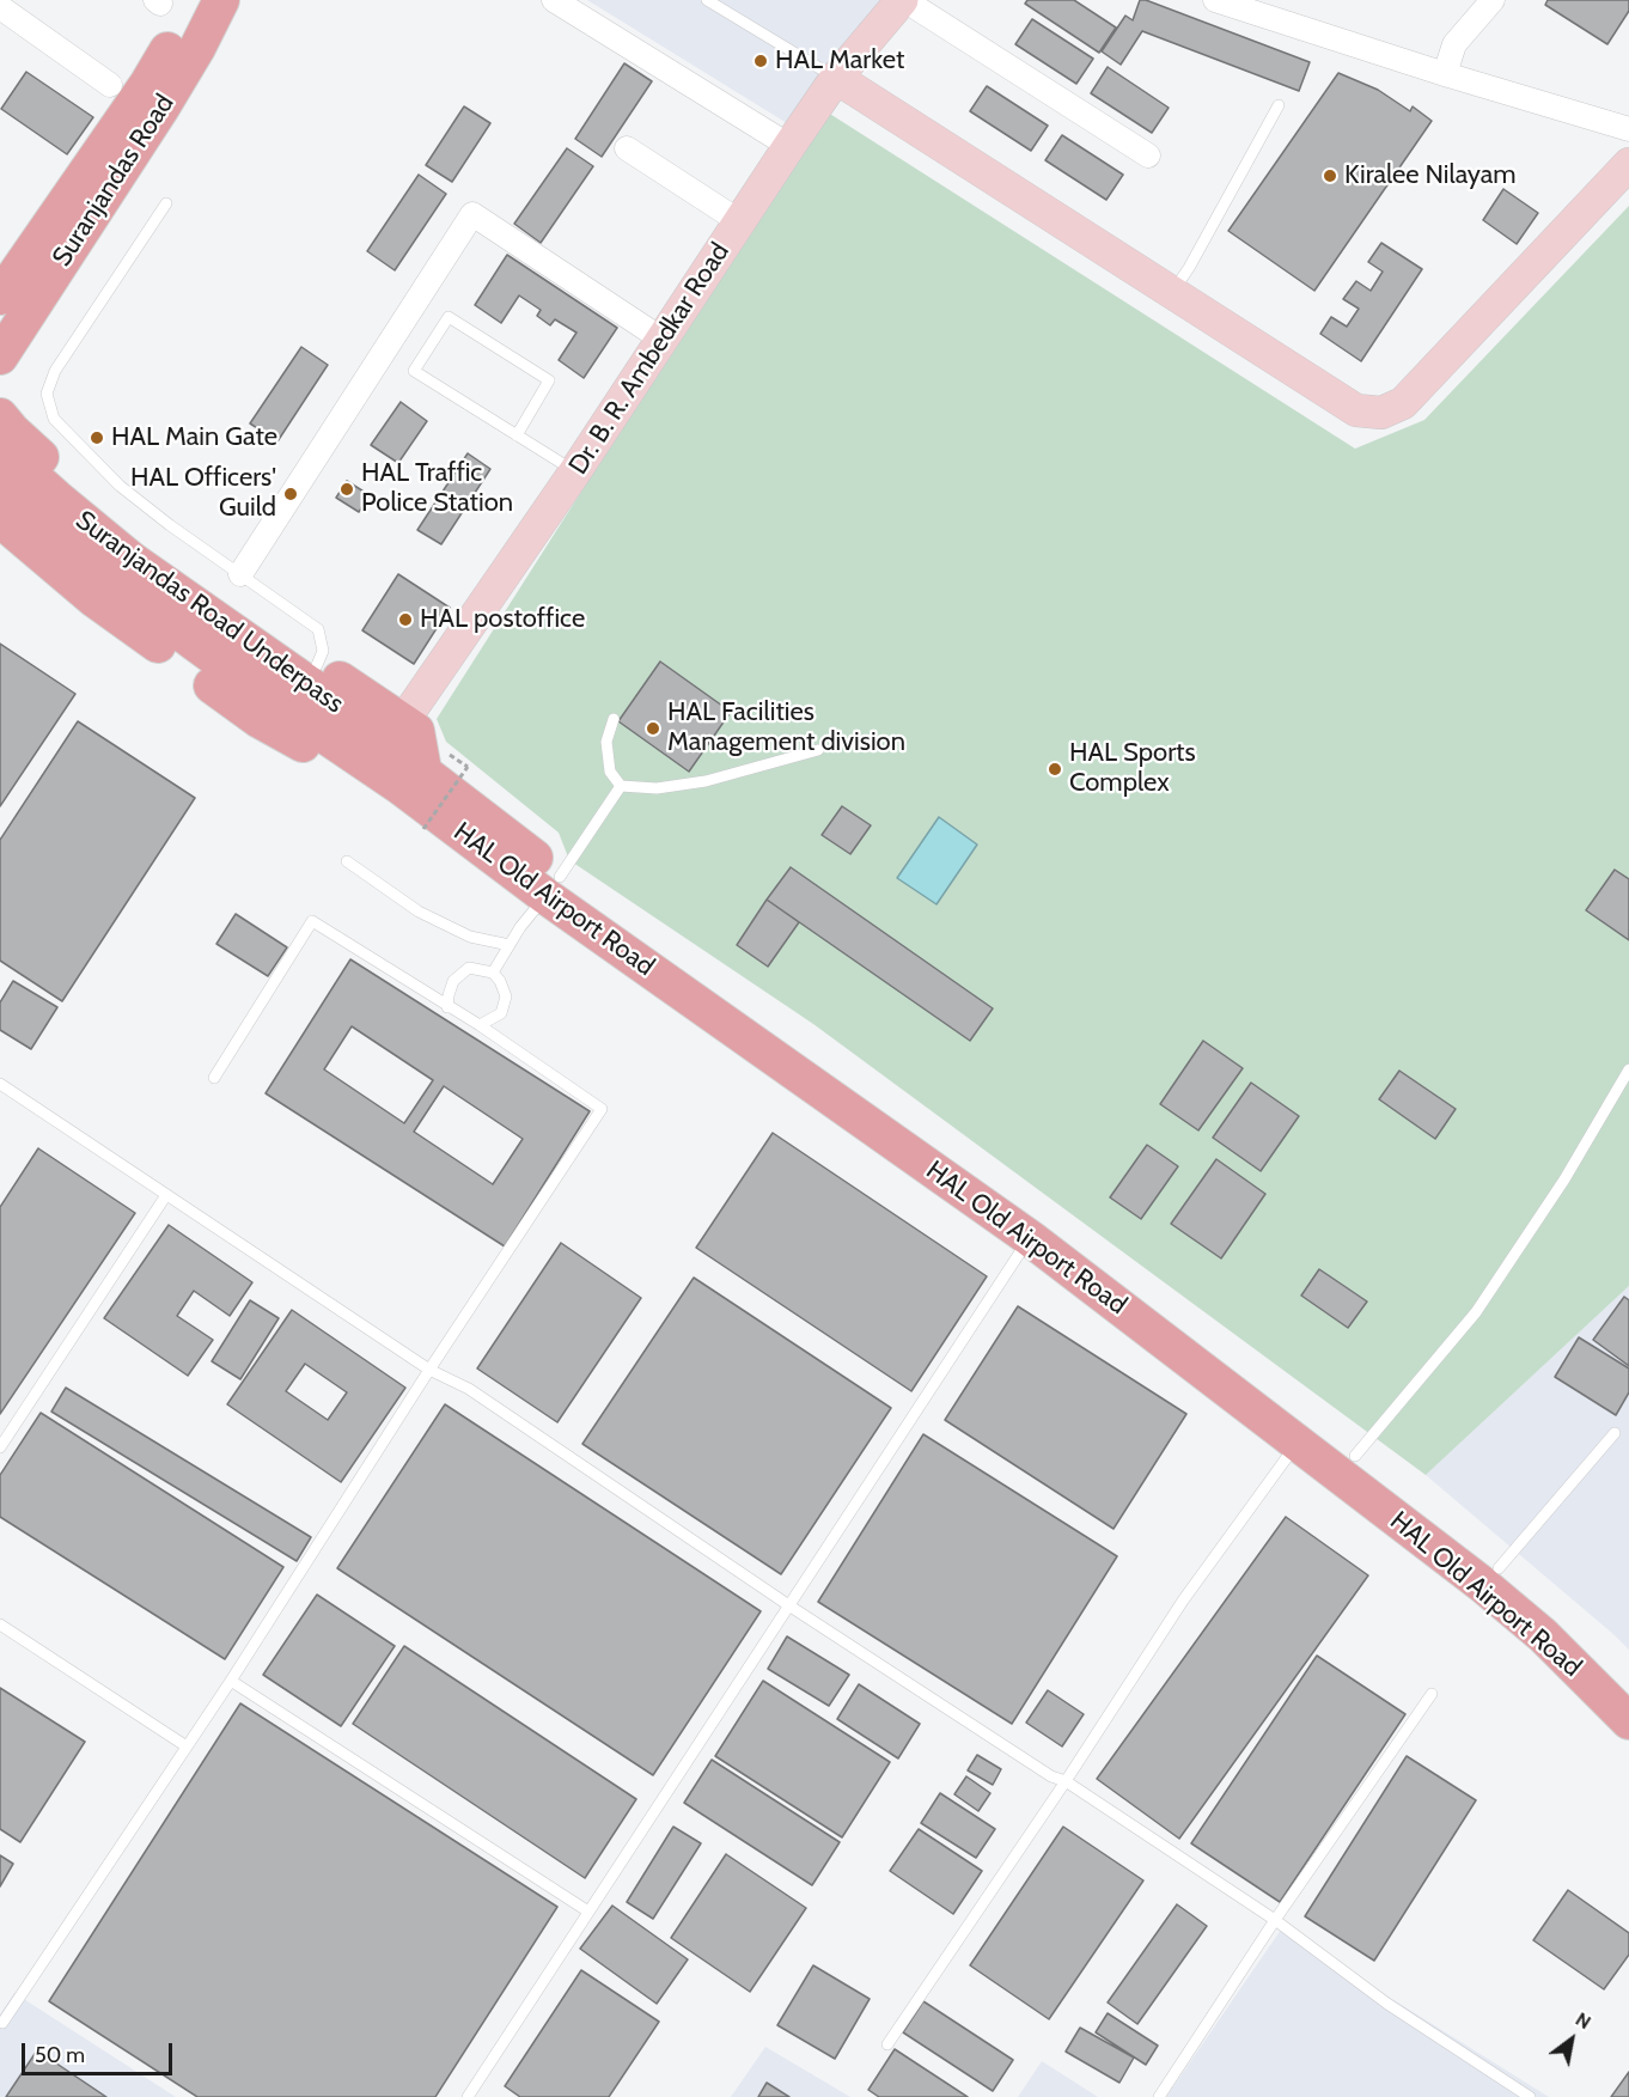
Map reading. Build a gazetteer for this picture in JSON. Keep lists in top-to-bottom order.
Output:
{
  "streets": {
    "main road": ["Suranjandas Road", "Suranjandas Road Underpass", "HAL Old Airport Road"],
    "street": ["Dr. B. R. Ambedkar Road"]
  },
  "crossings": [
    ["Suranjandas Road Underpass", "HAL Old Airport Road"]
  ],
  "places": [
    "HAL Market",
    "Kiralee Nilayam",
    "HAL Main Gate",
    "HAL Traffic Police Station",
    "HAL Officers' Guild",
    "HAL postoffice",
    "HAL Facilities Management division",
    "HAL Sports Complex"
  ],
  "scale_bar": "50 m",
  "north": "top right"
}
